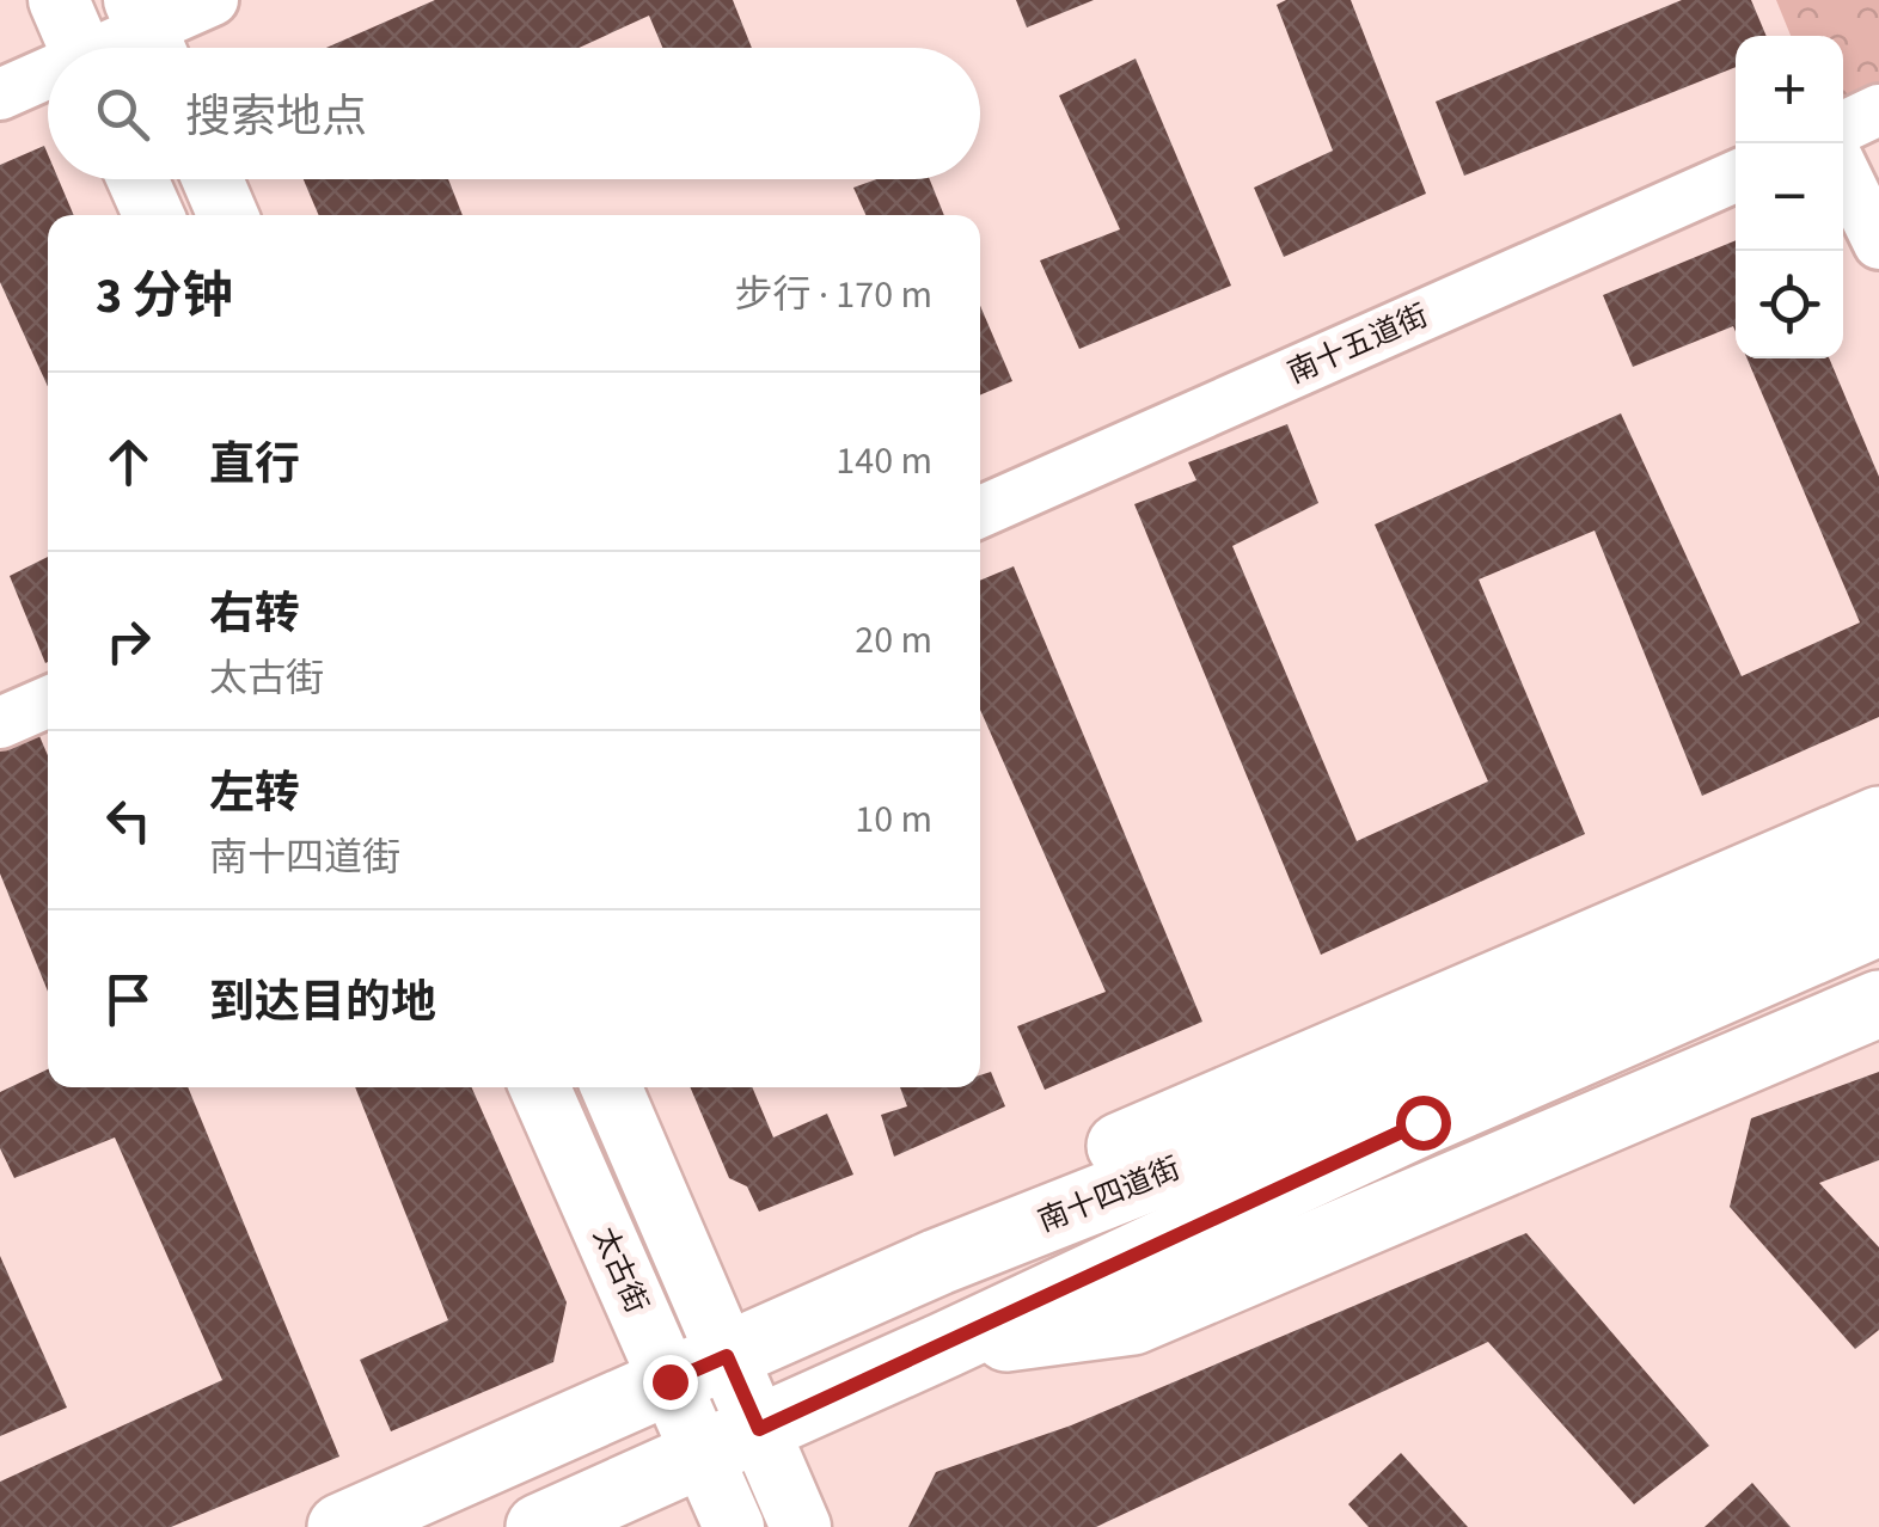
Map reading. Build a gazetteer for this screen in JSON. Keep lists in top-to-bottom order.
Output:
{
  "streets": {
    "main road": ["南十四道街", "太古街"],
    "street": ["南十五道街"]
  },
  "crossings": [
    ["南十四道街", "太古街"]
  ],
  "page": {
    "map_buttons": ["+", "−"],
    "search": "搜索地点",
    "heading": ["3 分钟", "步行 · 170 m"],
    "list": [
      ["直行", "140 m"],
      ["右转", "太古街", "20 m"],
      ["左转", "南十四道街", "10 m"],
      "到达目的地"
    ]
  }
}
